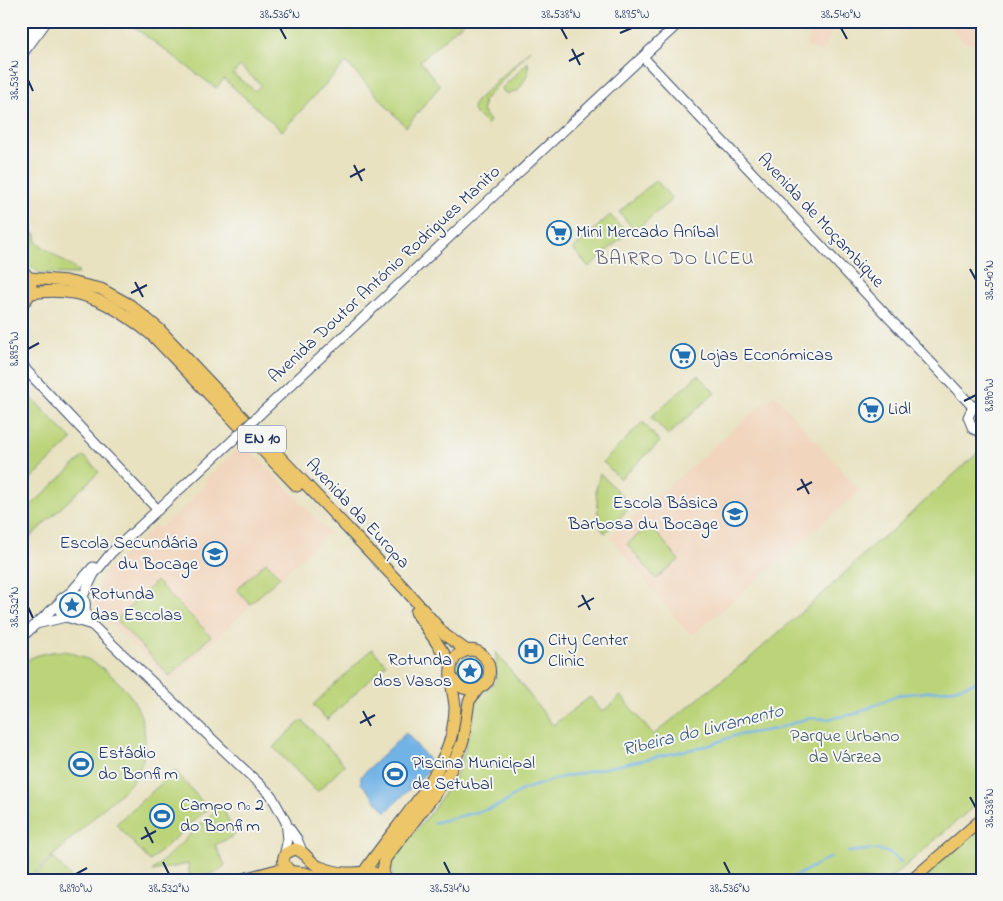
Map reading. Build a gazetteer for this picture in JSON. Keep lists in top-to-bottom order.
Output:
{
  "streets": {
    "main road": ["EN 10", "Avenida da Europa"],
    "street": ["Avenida de Moçambique", "Avenida Doutor António Rodrigues Manito"]
  },
  "crossings": [
    ["Avenida de Moçambique", "Avenida Doutor António Rodrigues Manito"]
  ],
  "districts": ["BAIRRO DO LICEU"],
  "water": ["Ribeira do Livramento"],
  "parks": ["Parque Urbano da Várzea"],
  "places": {
    "supermarket": ["Mini Mercado Aníbal", "Lojas Económicas", "Lidl"],
    "school or university": ["Escola Básica Barbosa du Bocage", "Escola Secundária du Bocage"],
    "place": ["Rotunda das Escolas", "Rotunda dos Vasos"],
    "hospital": ["City Center Clinic"],
    "sports": ["Estádio do Bonfim", "Piscina Municipal de Setubal", "Campo nº 2 do Bonfim"]
  },
  "coordinates": [
    "38.536°N",
    "38.538°N",
    "8.895°W",
    "38.540°N",
    "38.534°N",
    "8.890°W",
    "38.532°N"
  ]
}
